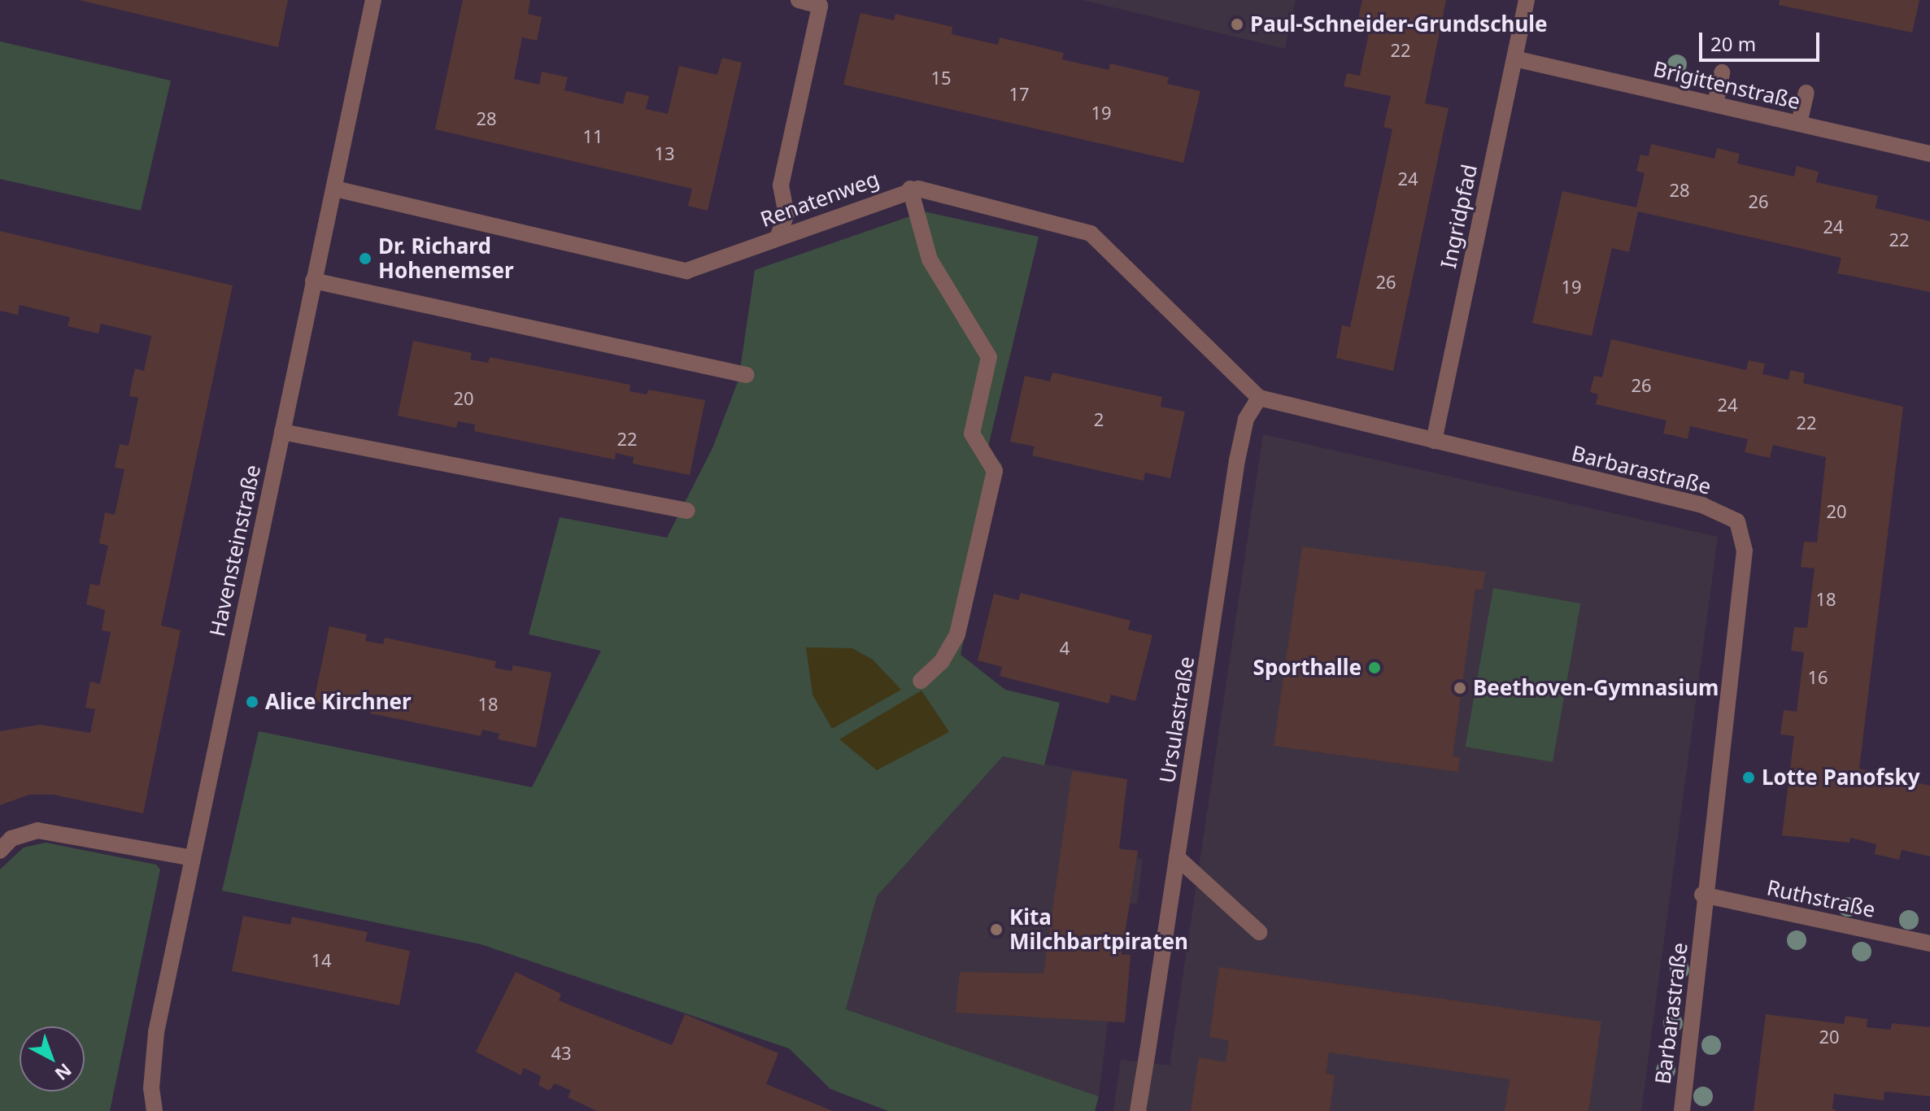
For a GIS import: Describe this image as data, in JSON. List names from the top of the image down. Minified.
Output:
{"streets":{"street":["Brigittenstraße","Renatenweg","Ingridpfad","Barbarastraße","Havensteinstraße","Ursulastraße","Ruthstraße"]},"crossings":[["Brigittenstraße","Ingridpfad"],["Renatenweg","Barbarastraße"],["Renatenweg","Havensteinstraße"],["Renatenweg","Ursulastraße"],["Ingridpfad","Barbarastraße"],["Barbarastraße","Ursulastraße"],["Barbarastraße","Ruthstraße"]],"places":["Paul-Schneider-Grundschule","Dr. Richard Hohenemser","Sporthalle","Beethoven-Gymnasium","Alice Kirchner","Lotte Panofsky","Kita Milchbartpiraten"],"house_numbers":["22","15","17","19","28","11","13","24","28","26","24","22","26","19","26","20","24","2","22","22","20","18","4","16","18","14","20","43"],"scale_bar":"20 m","north":"bottom right"}
